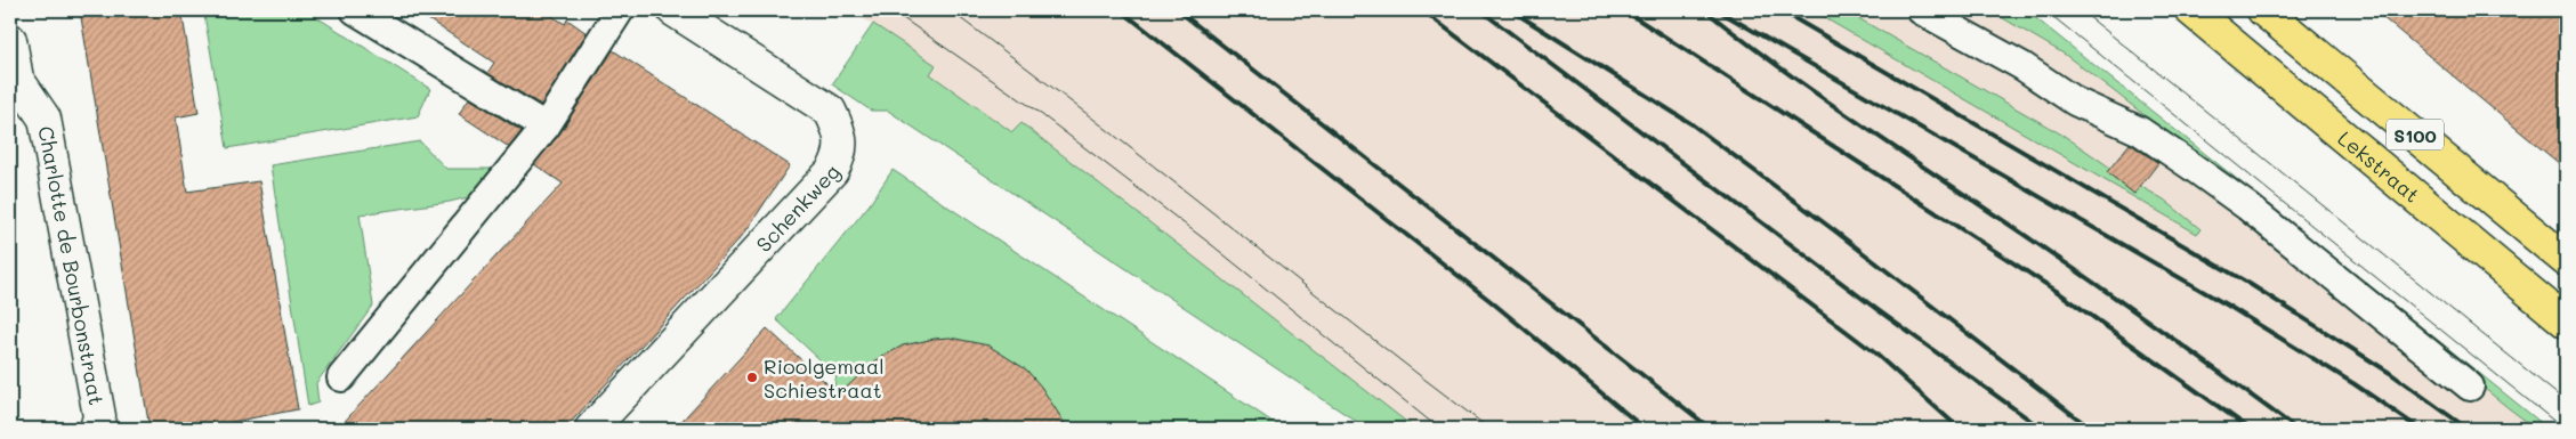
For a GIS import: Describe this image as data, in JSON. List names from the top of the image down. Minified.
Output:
{"streets":{"main road":["S100","Lekstraat"],"street":["Schenkweg","Charlotte de Bourbonstraat"]},"places":["Rioolgemaal Schiestraat"]}
